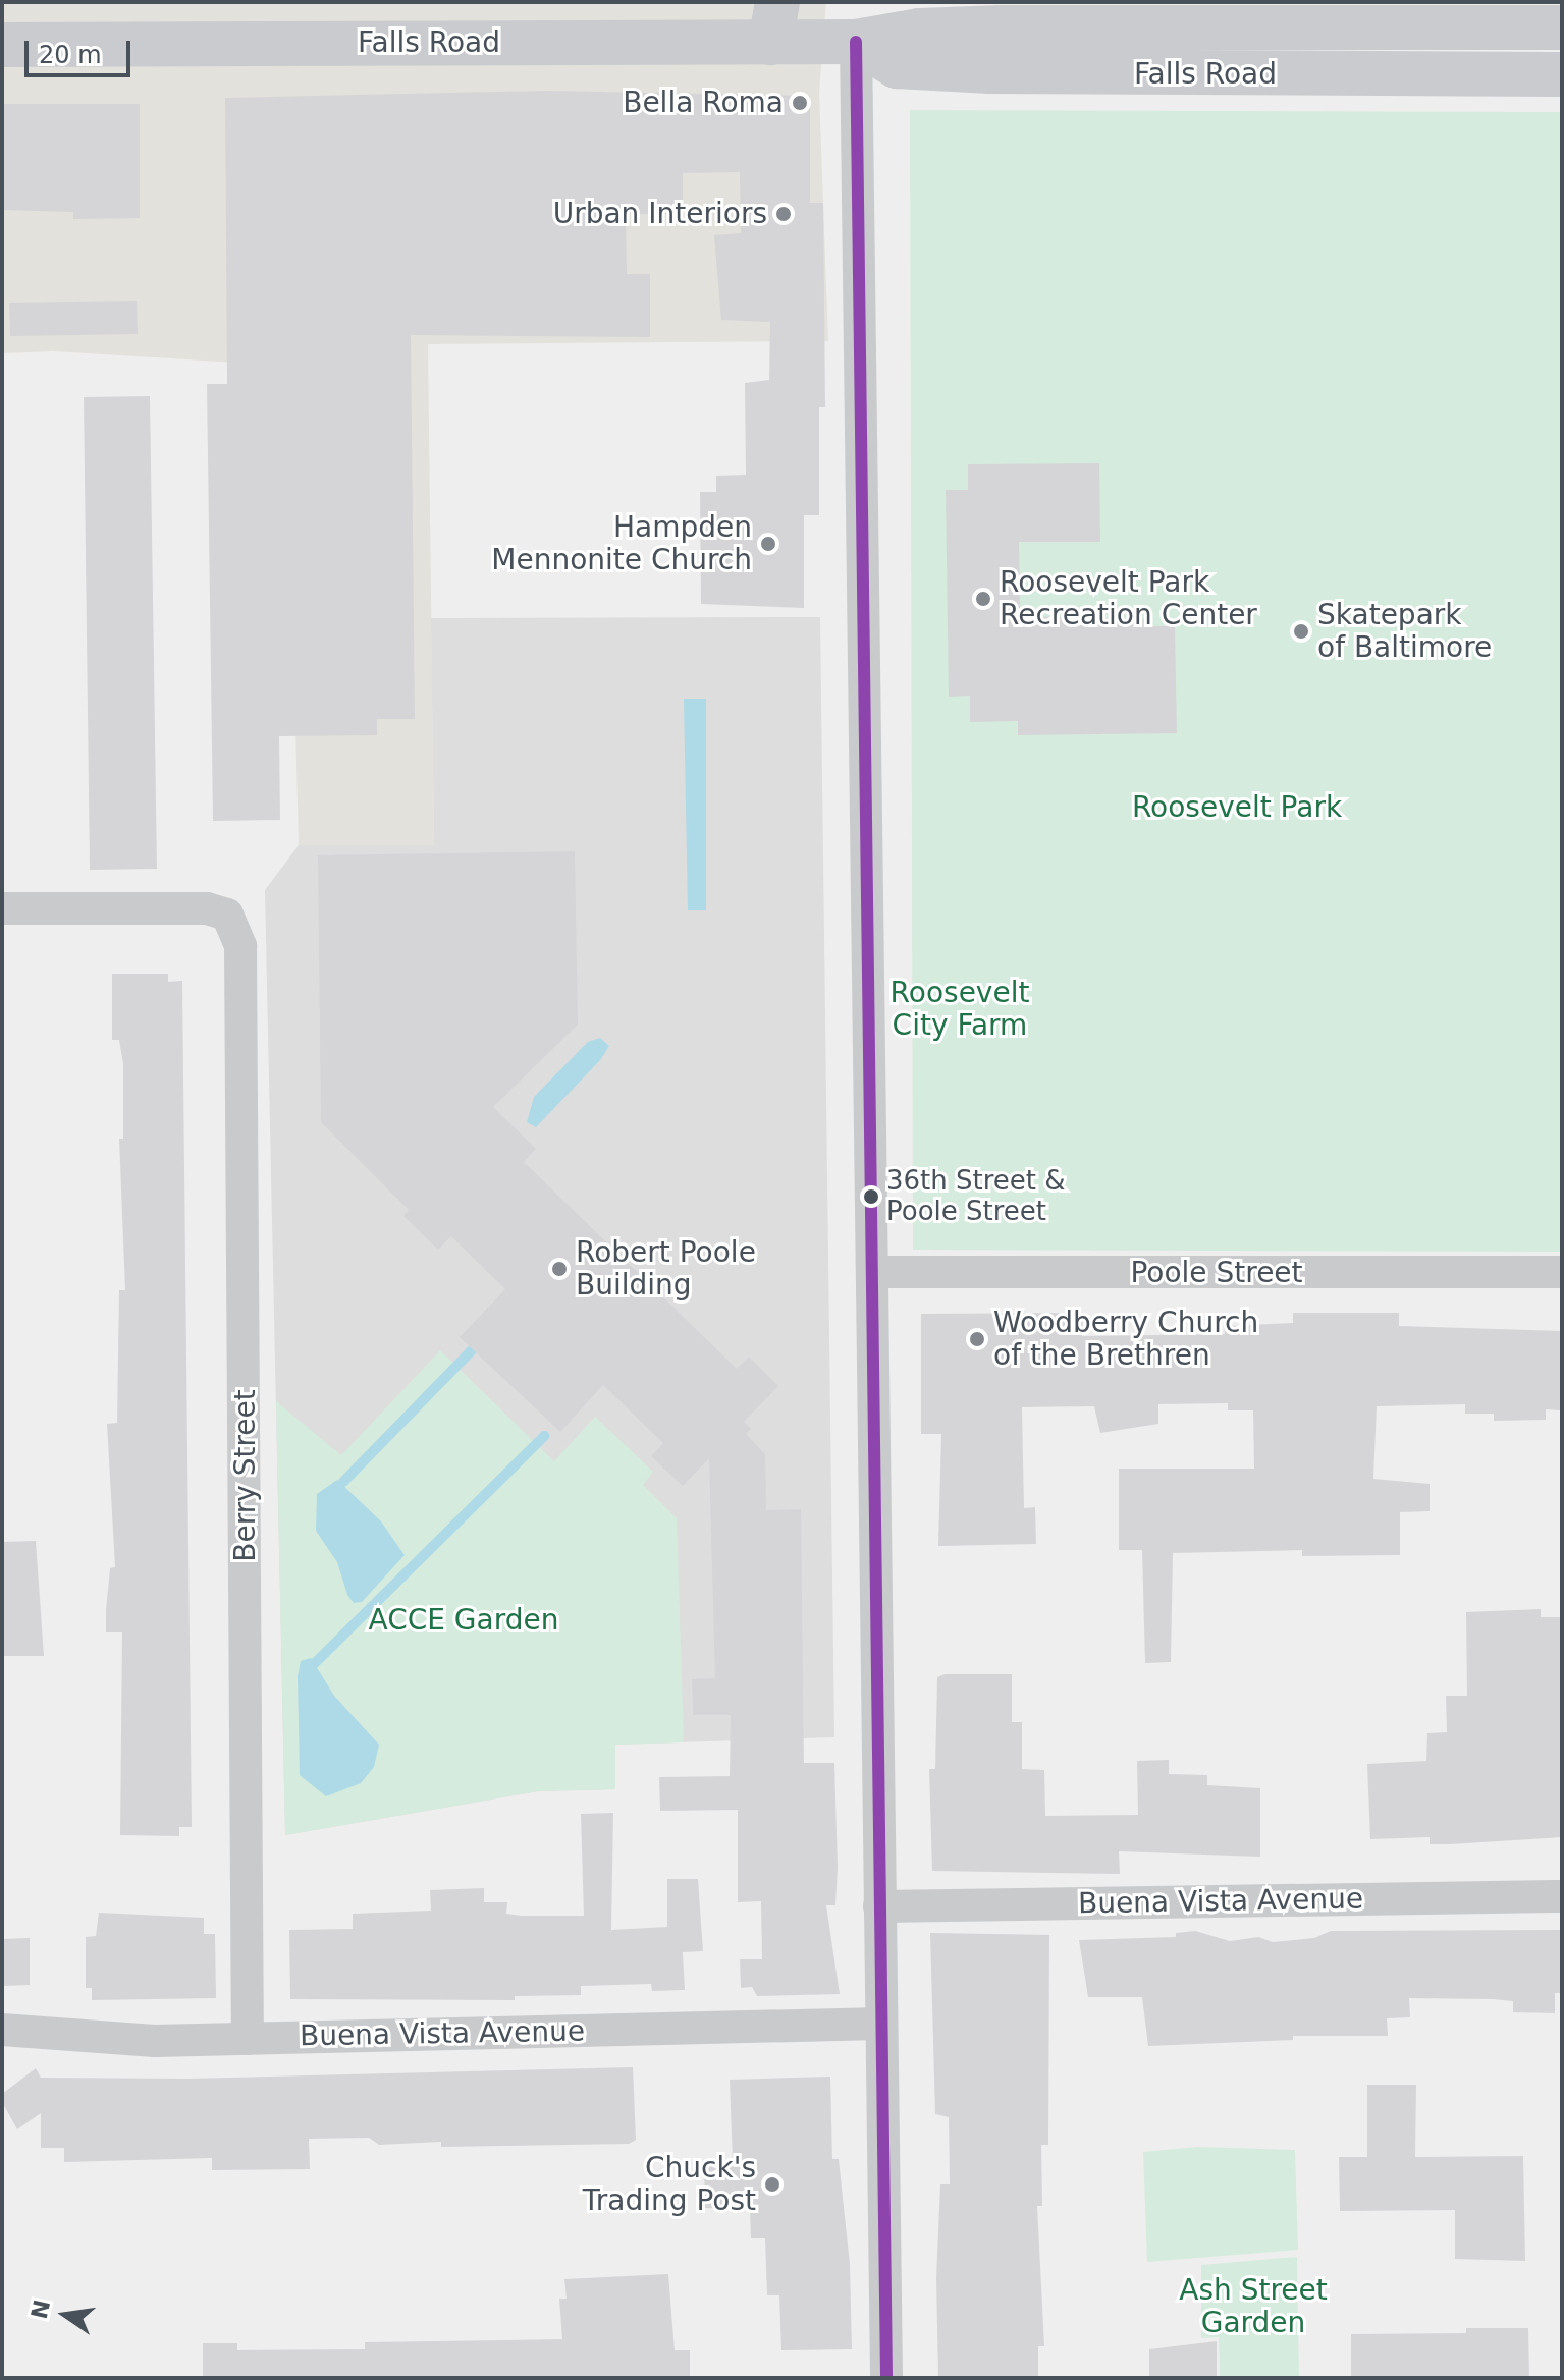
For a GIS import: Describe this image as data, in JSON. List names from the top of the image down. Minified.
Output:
{"streets":{"main road":["Falls Road"],"street":["Poole Street","Berry Street","Buena Vista Avenue"]},"crossings":[["Berry Street","Buena Vista Avenue"]],"parks":["Roosevelt Park","Roosevelt City Farm","ACCE Garden","Ash Street Garden"],"places":["Bella Roma","Urban Interiors","Hampden Mennonite Church","Roosevelt Park Recreation Center","Skatepark of Baltimore","36th Street & Poole Street","Robert Poole Building","Woodberry Church of the Brethren","Chuck's Trading Post"],"scale_bar":"20 m","north":"left"}
